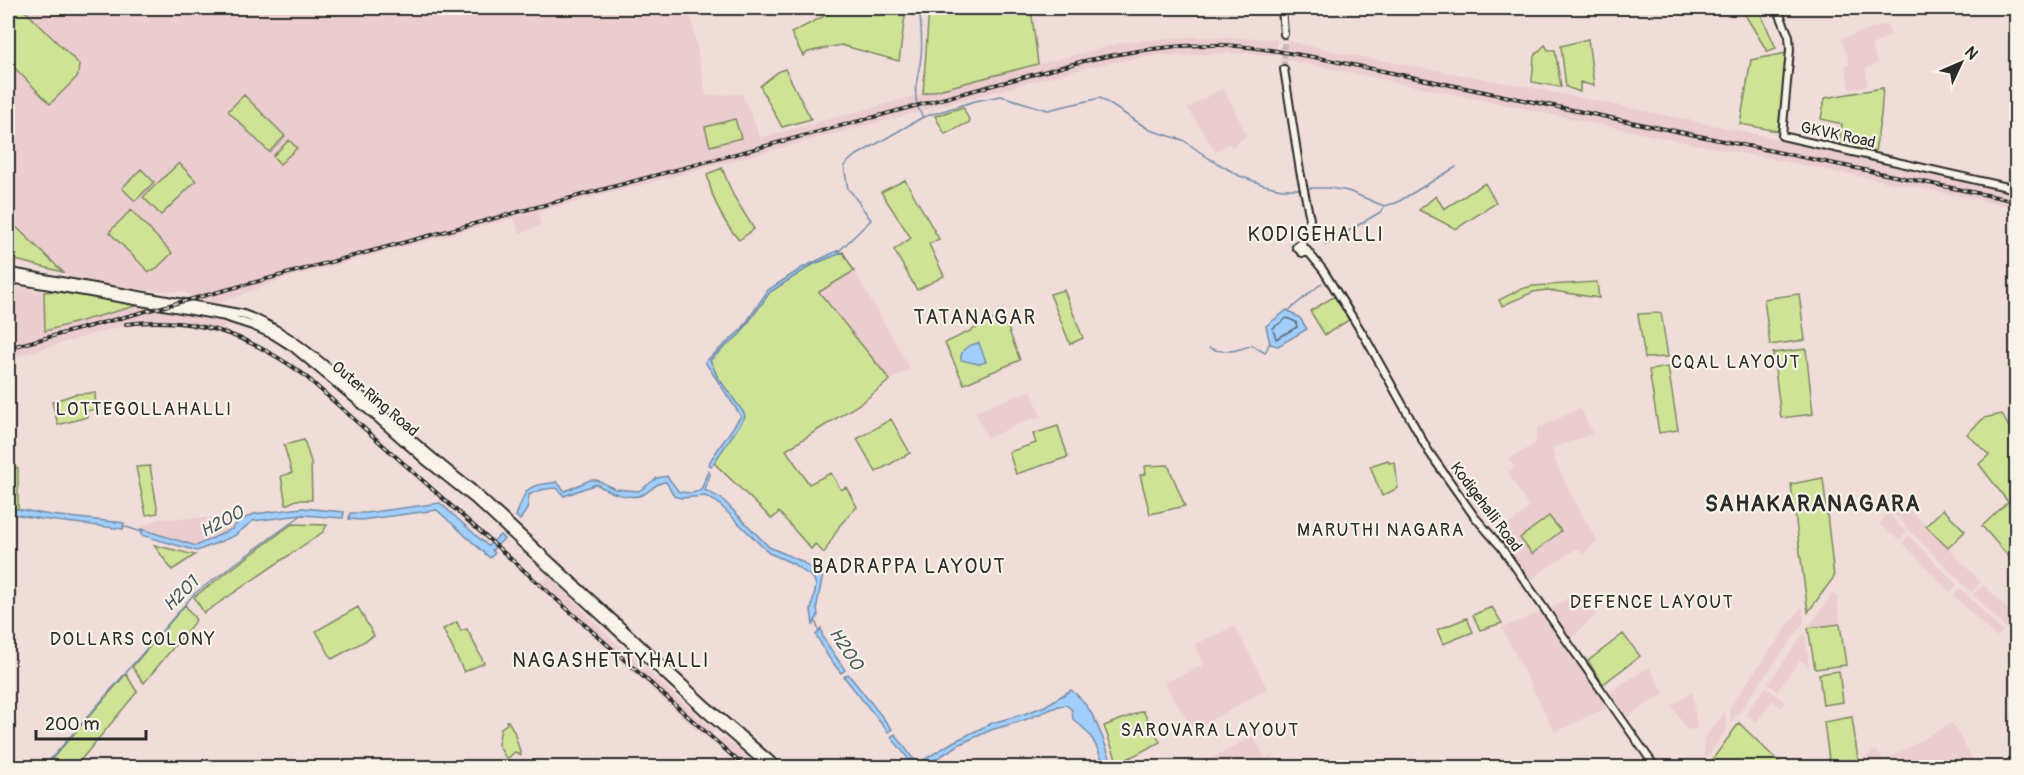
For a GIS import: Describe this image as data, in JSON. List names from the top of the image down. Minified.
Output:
{"streets":{"highway":["Outer Ring Road"],"main road":["GKVK Road","Kodigehalli Road"]},"districts":["KODIGEHALLI","TATANAGAR","CQAL LAYOUT","LOTTEGOLLAHALLI","SAHAKARANAGARA","MARUTHI NAGARA","BADRAPPA LAYOUT","DEFENCE LAYOUT","DOLLARS COLONY","NAGASHETTYHALLI","SAROVARA LAYOUT"],"water":["H200","H201"],"scale_bar":"200 m","north":"top right"}
